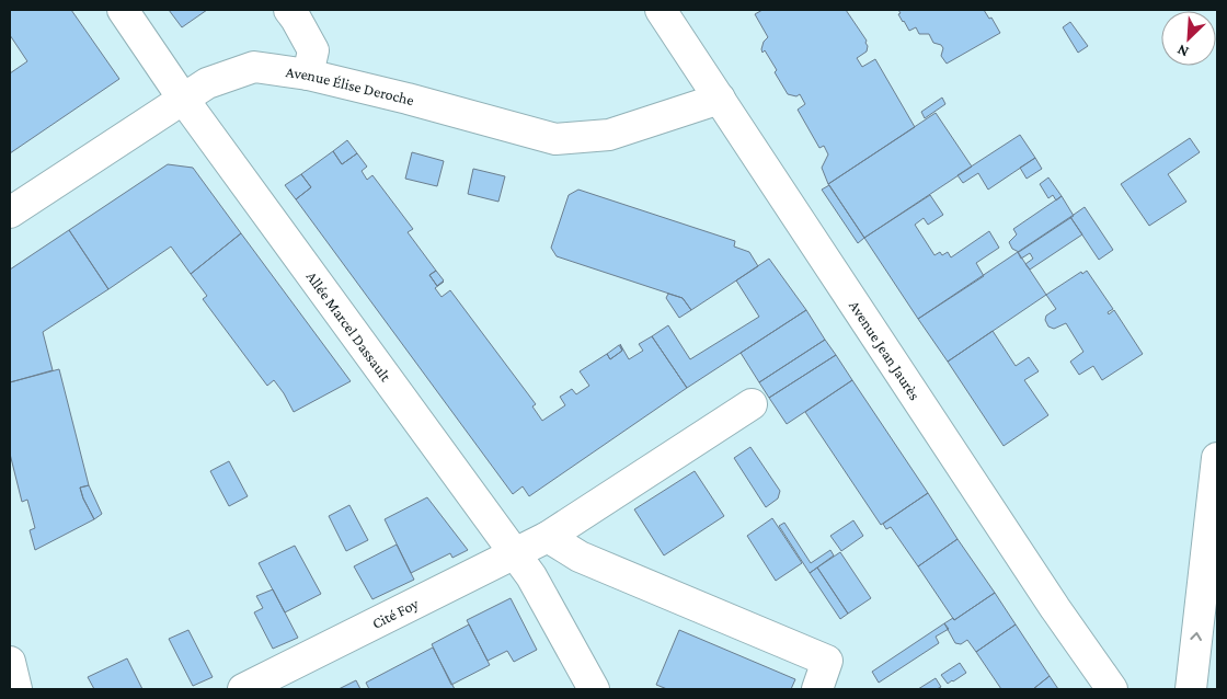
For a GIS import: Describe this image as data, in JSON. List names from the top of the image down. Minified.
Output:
{"streets":{"street":["Avenue Élise Deroche","Allée Marcel Dassault","Avenue Jean Jaurès","Cité Foy"]},"crossings":[["Avenue Élise Deroche","Allée Marcel Dassault"],["Avenue Élise Deroche","Avenue Jean Jaurès"],["Allée Marcel Dassault","Cité Foy"]],"north":"bottom left"}
